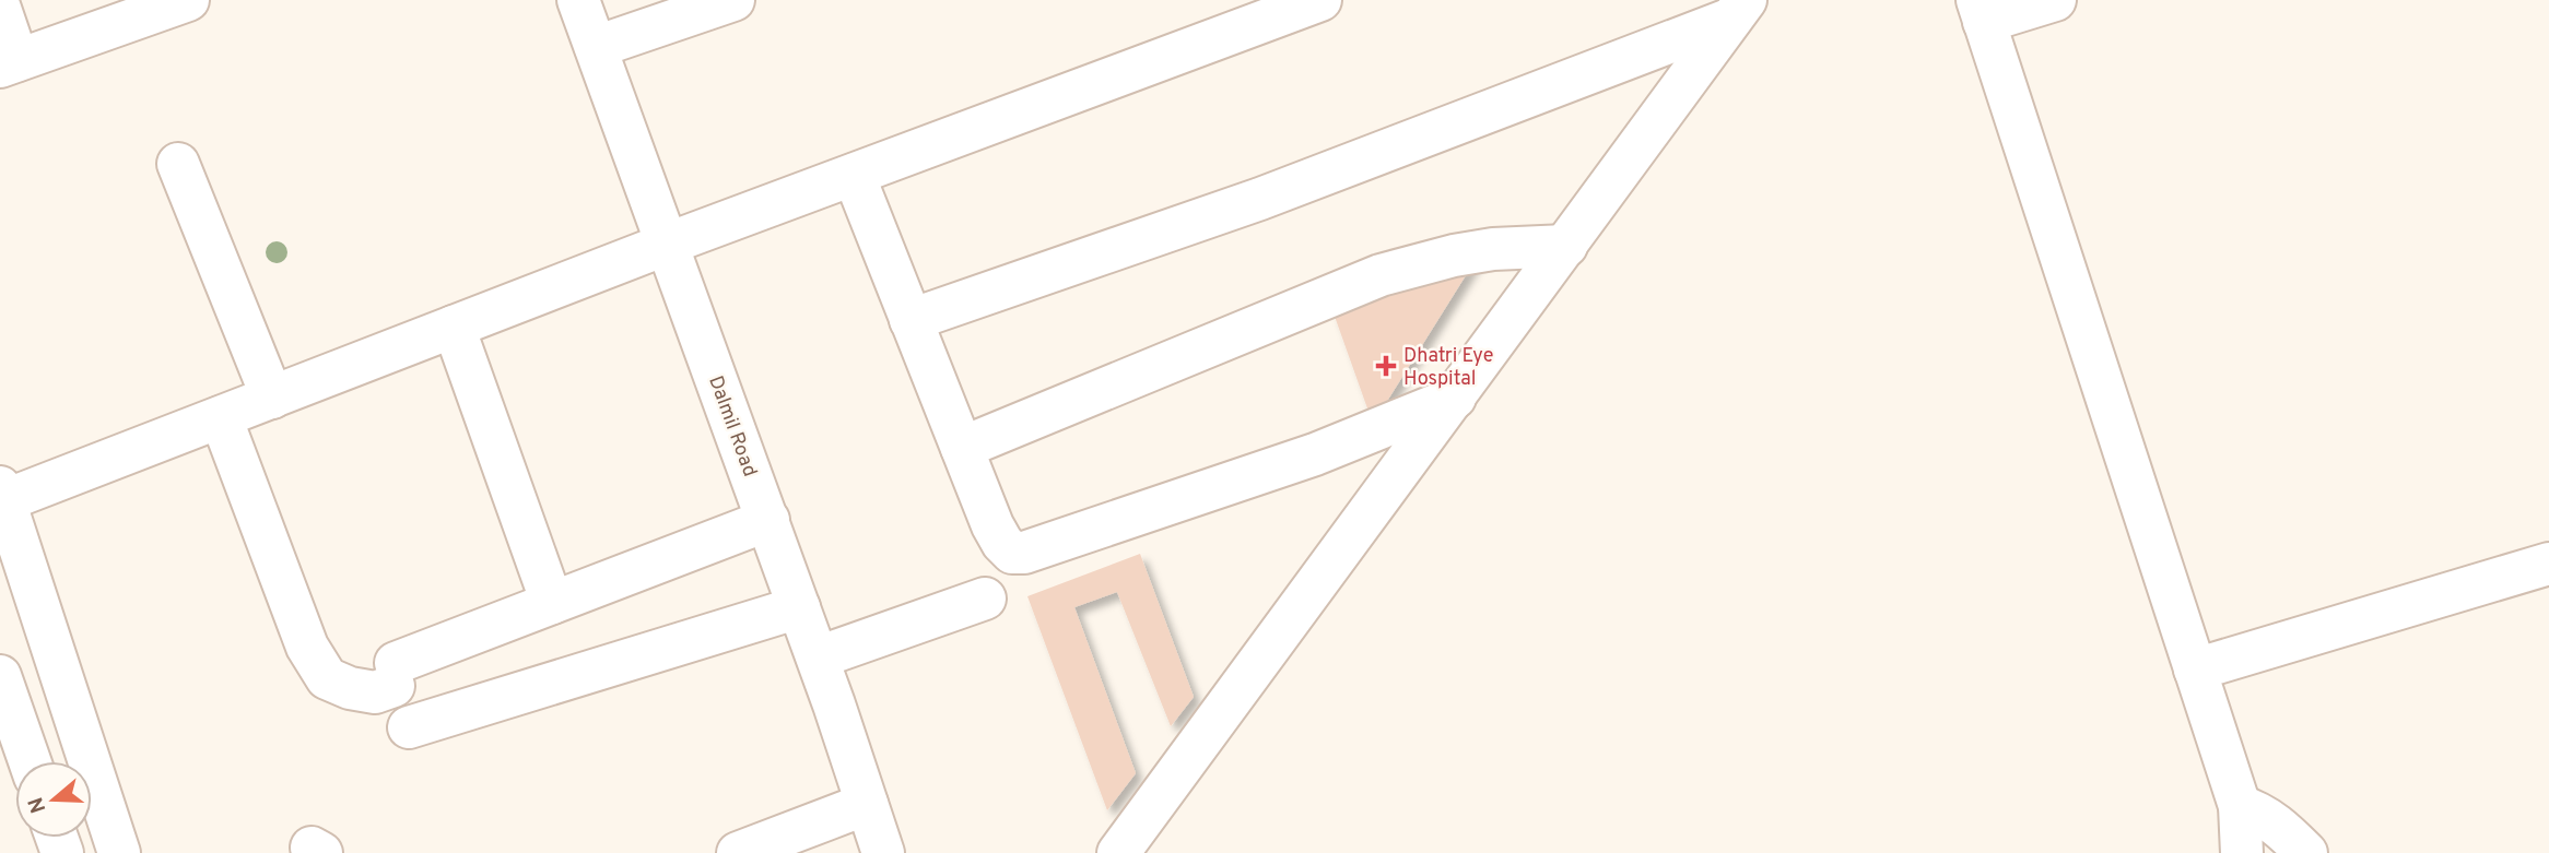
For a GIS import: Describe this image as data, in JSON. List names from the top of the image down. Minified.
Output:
{"streets":{"street":["Dalmil Road"]},"places":{"health":["Dhatri Eye Hospital"]},"north":"left"}
